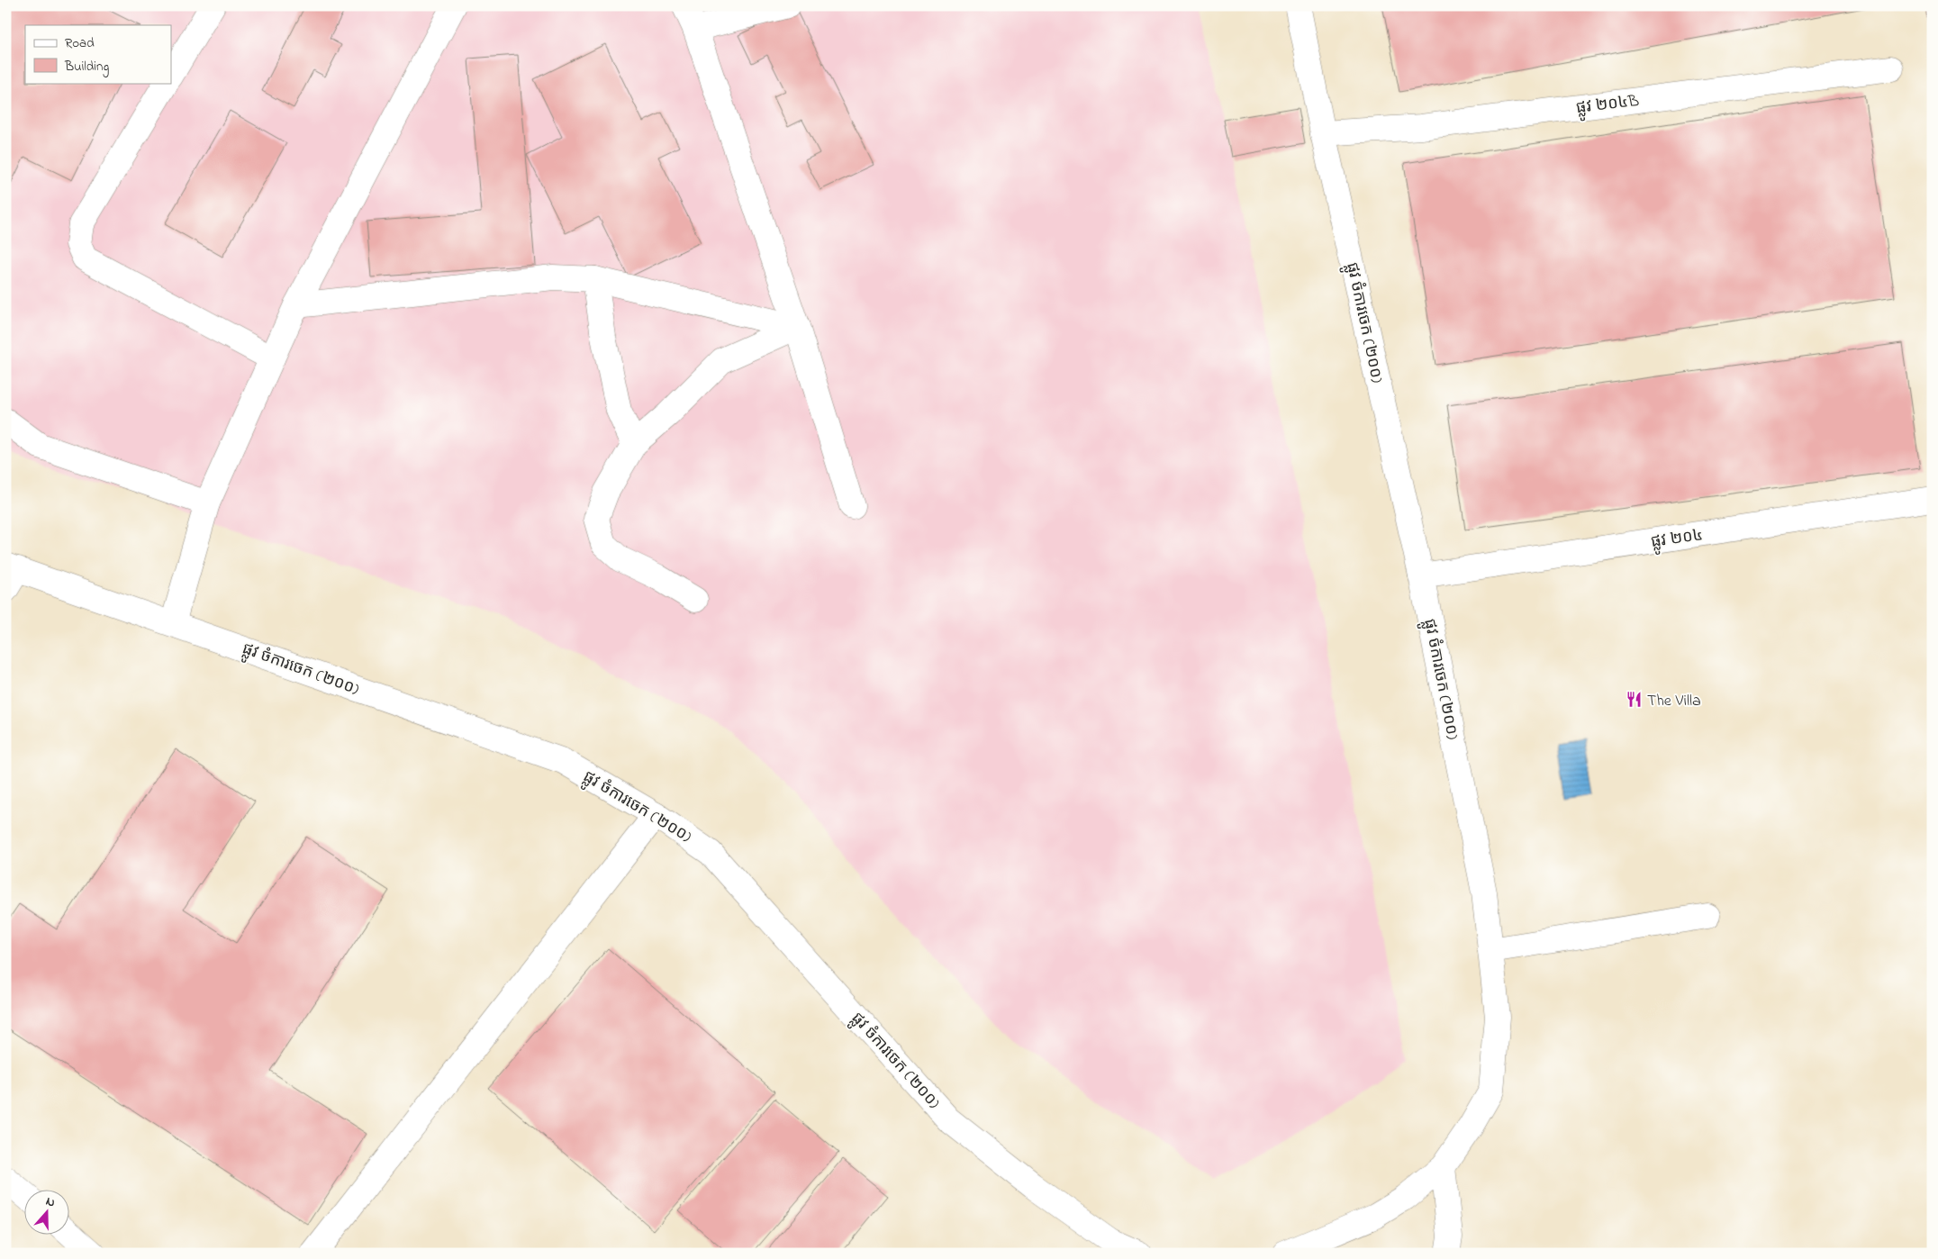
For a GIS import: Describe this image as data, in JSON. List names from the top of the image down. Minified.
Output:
{"streets":{"street":["ផ្លូវ ២០៤B","ផ្លូវ ចំការចេក (២០០)","ផ្លូវ ២០៤"]},"crossings":[["ផ្លូវ ២០៤B","ផ្លូវ ចំការចេក (២០០)"],["ផ្លូវ ចំការចេក (២០០)","ផ្លូវ ២០៤"]],"places":{"restaurant":["The Villa"]},"legend":["Road","Building"],"north":"top"}
